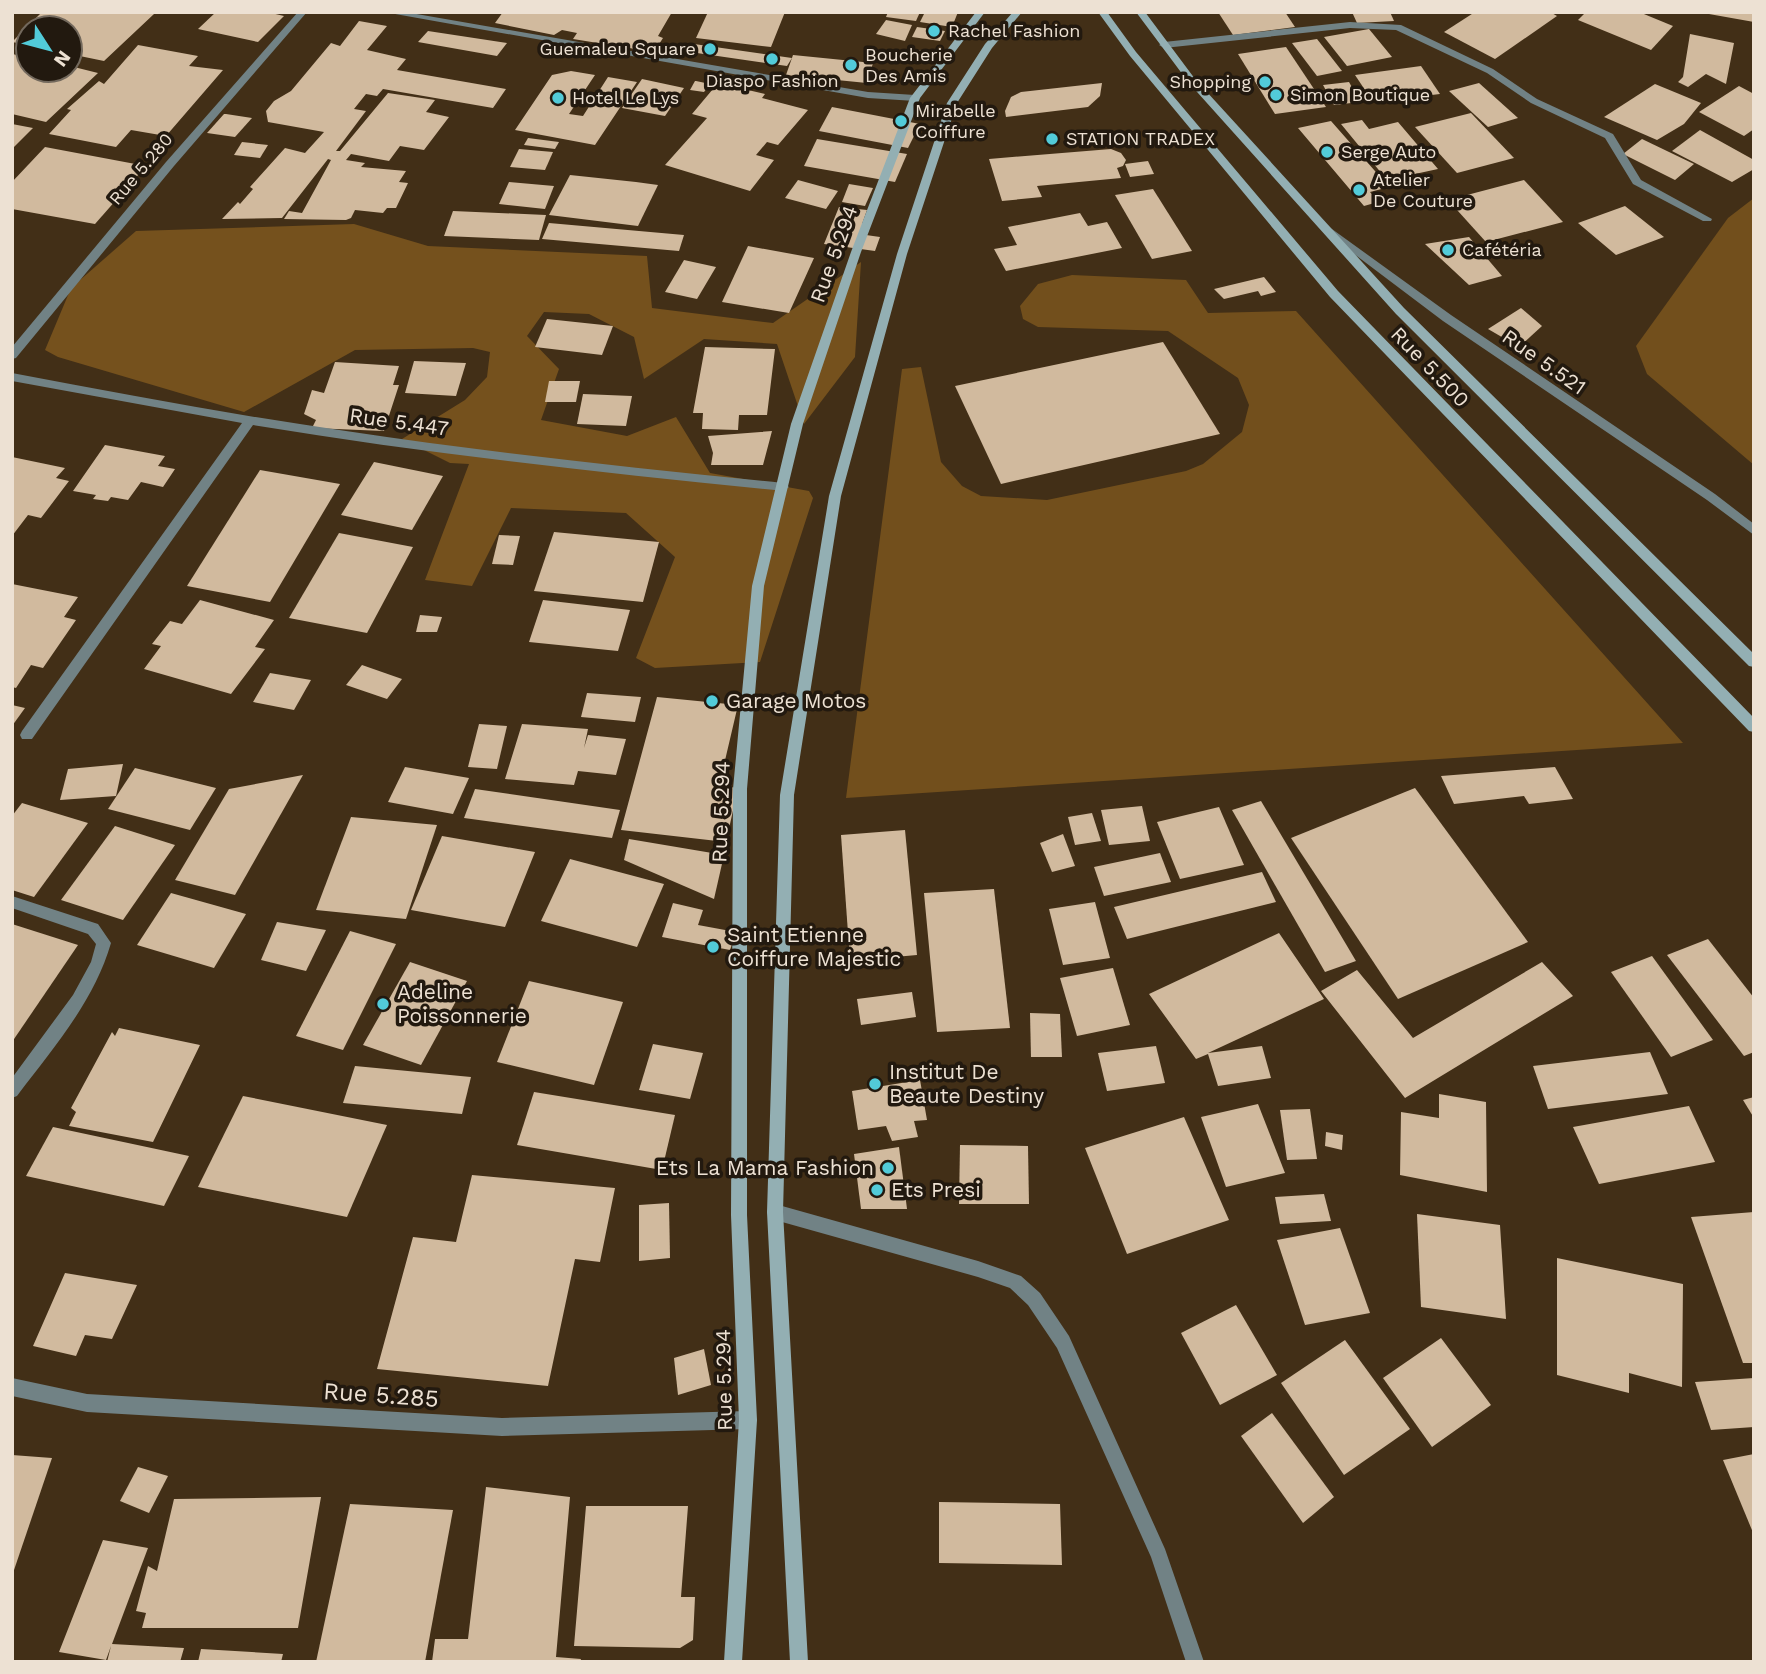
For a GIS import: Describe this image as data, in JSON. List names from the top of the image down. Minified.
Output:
{"streets":{"main road":["Rue 5.294","Rue 5.500"],"street":["Rue 5.280","Rue 5.521","Rue 5.447","Rue 5.285"]},"crossings":[["Rue 5.294","Rue 5.447"],["Rue 5.294","Rue 5.285"],["Rue 5.521","Rue 5.500"]],"places":["Rachel Fashion","Guemaleu Square","Diaspo Fashion","Boucherie Des Amis","Shopping","Simon Boutique","Hotel Le Lys","Mirabelle Coiffure","STATION TRADEX","Serge Auto","Atelier De Couture","Cafétéria","Garage Motos","Saint Etienne Coiffure Majestic","Adeline Poissonnerie","Institut De Beaute Destiny","Ets La Mama Fashion","Ets Presi"],"north":"bottom right"}
